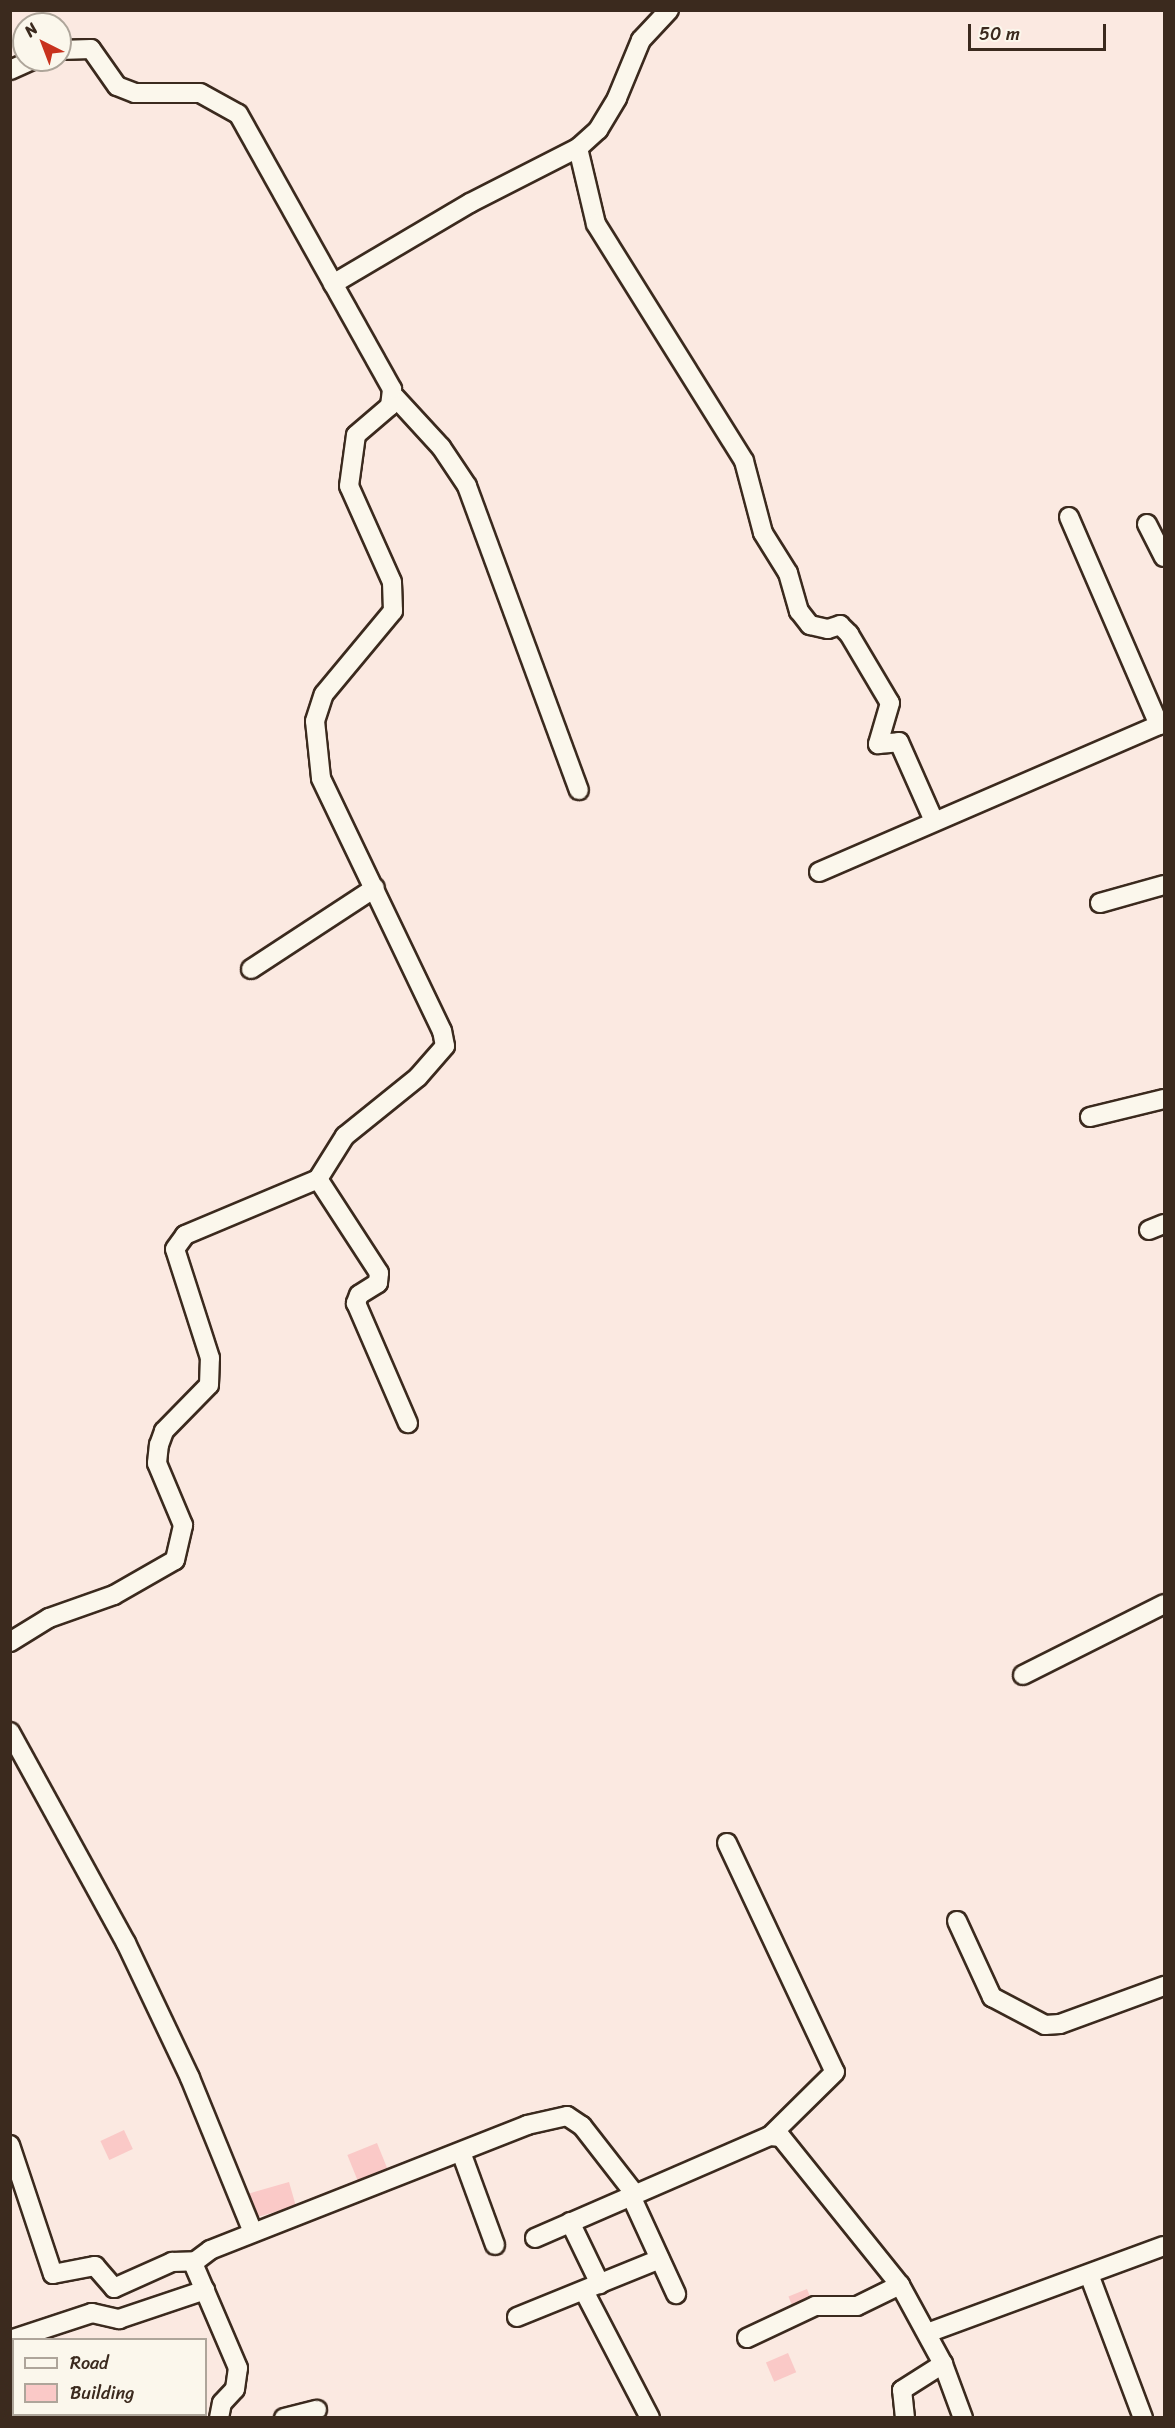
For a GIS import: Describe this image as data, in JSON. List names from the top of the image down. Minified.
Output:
{"legend":["Road","Building"],"scale_bar":"50 m","north":"top left"}
